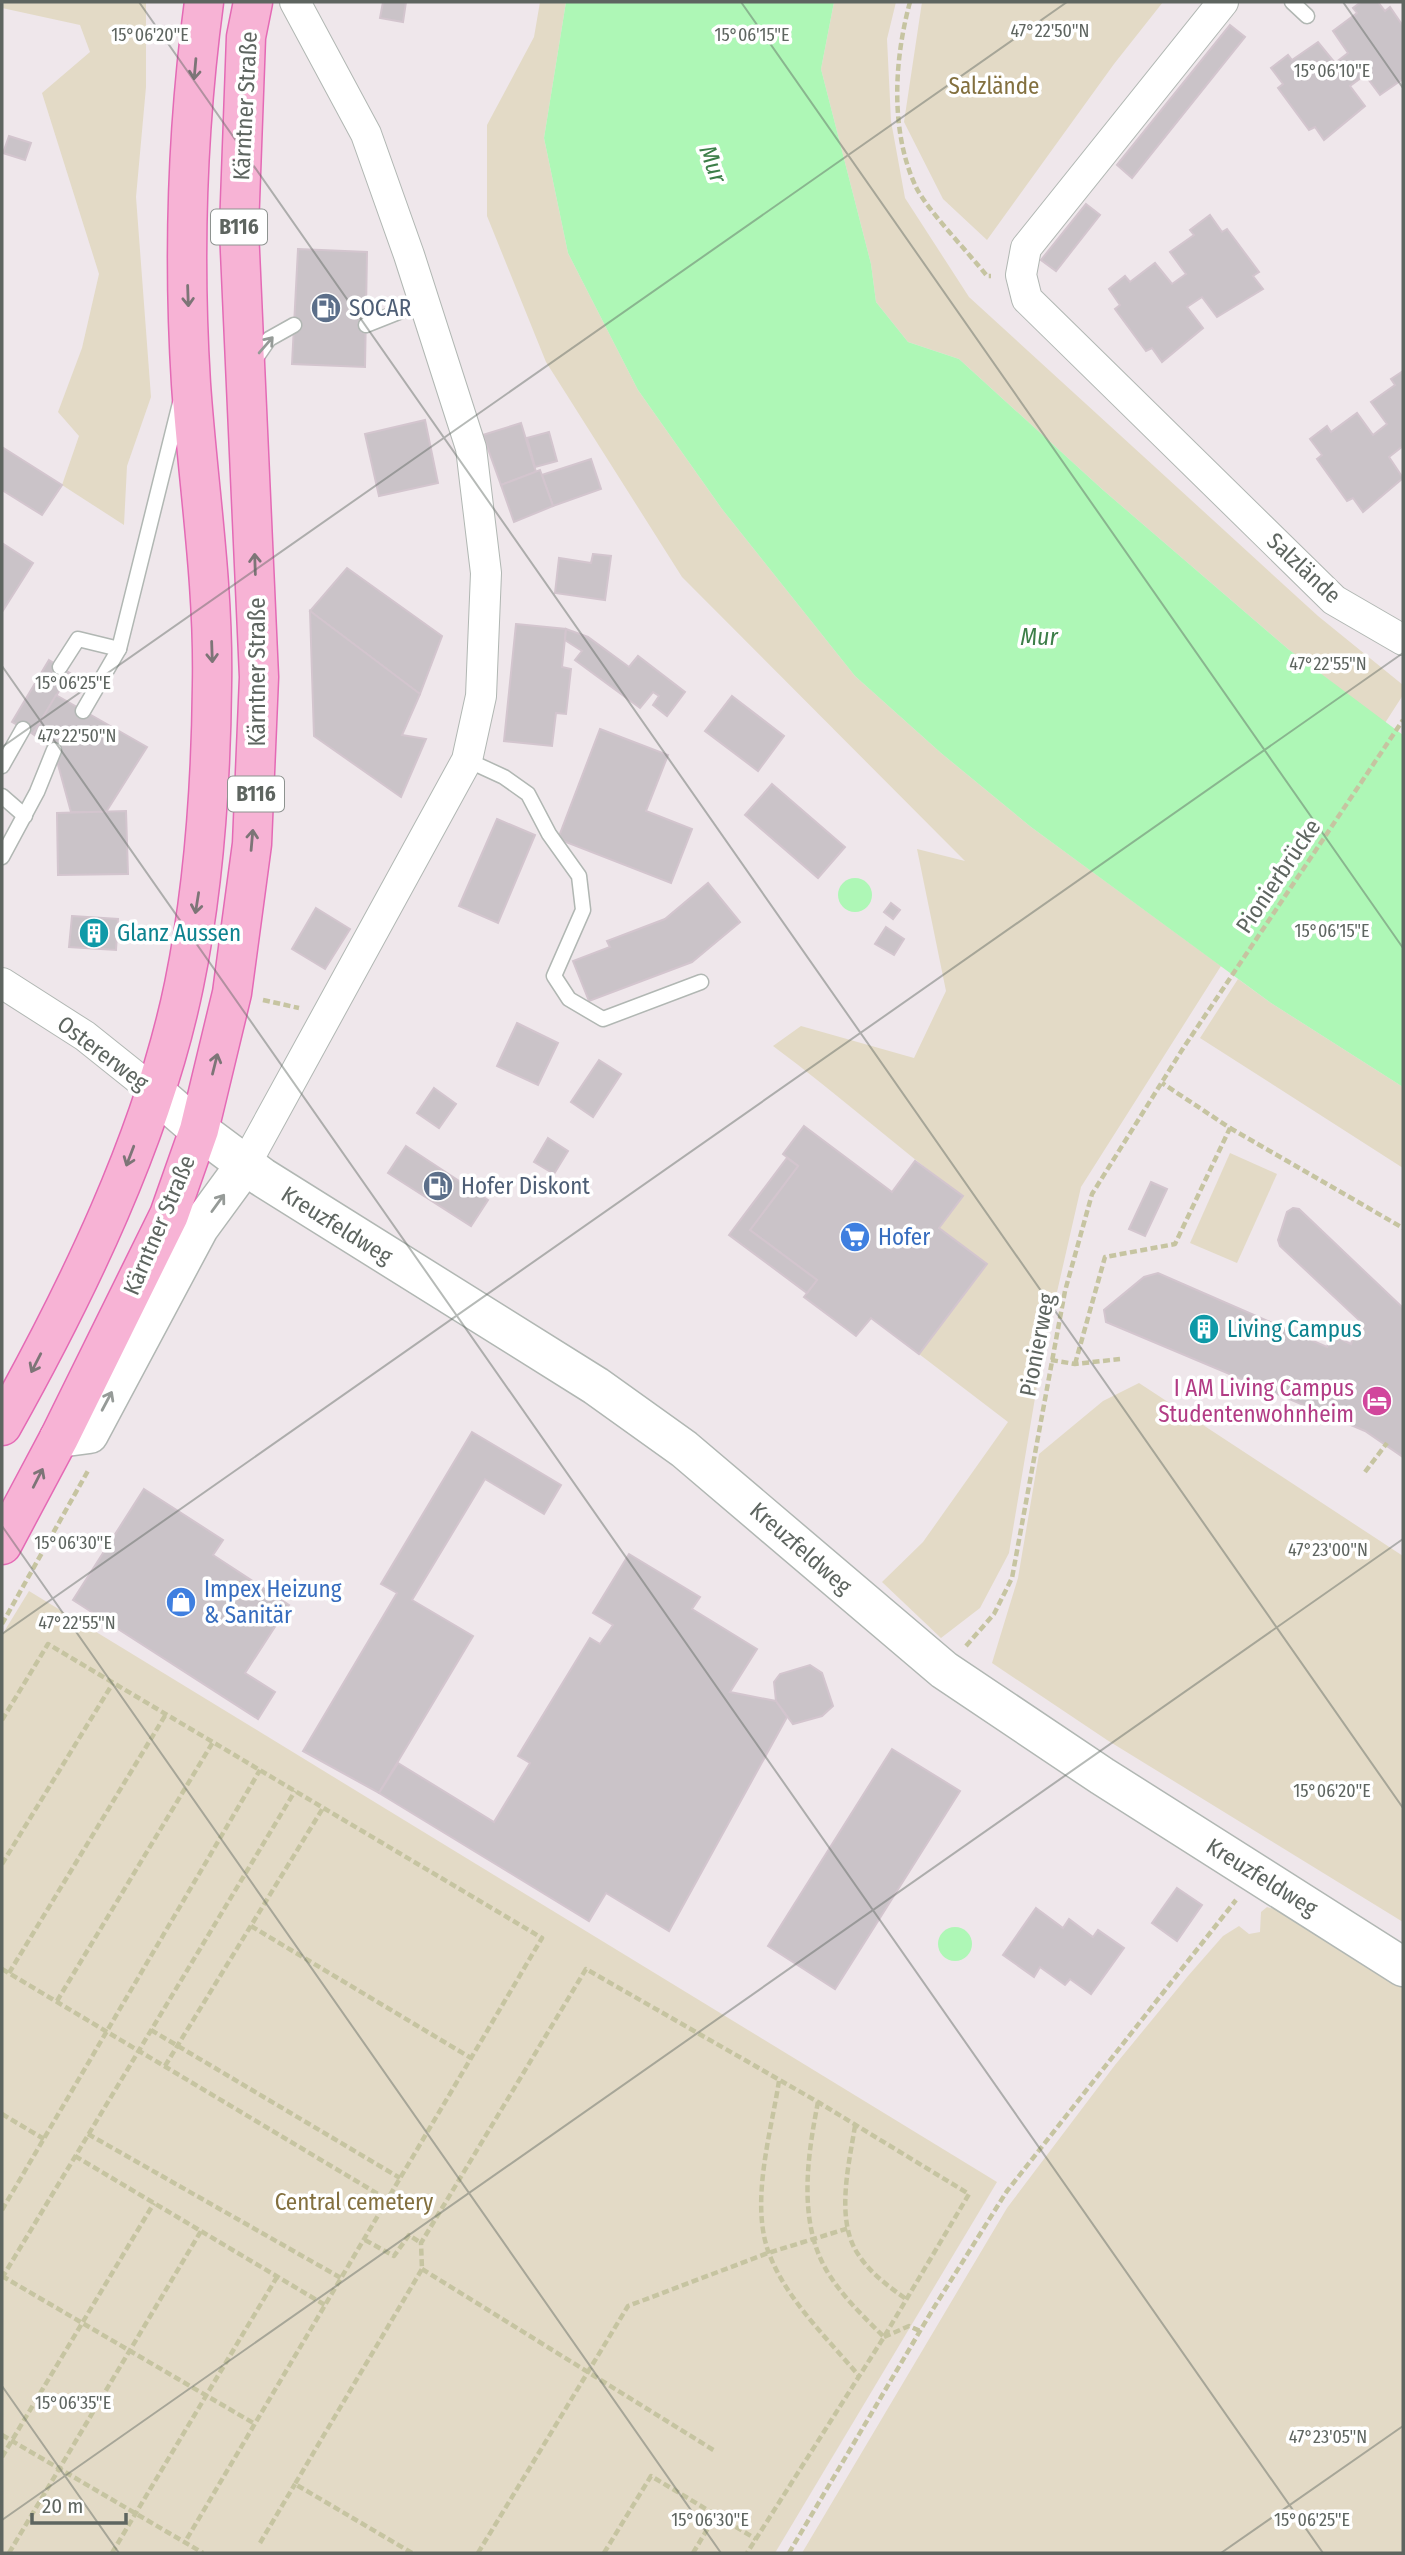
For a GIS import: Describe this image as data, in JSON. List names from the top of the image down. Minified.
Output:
{"streets":{"main road":["Kärntner Straße","B116","Ostererweg","Kreuzfeldweg"],"street":["Salzlände"],"path":["Pionierbrücke","Pionierweg"]},"crossings":[["Kärntner Straße","Ostererweg"],["Kärntner Straße","Kreuzfeldweg"],["Pionierbrücke","Pionierweg"],["Ostererweg","Kreuzfeldweg"]],"water":["Mur"],"parks":["Salzlände","Central cemetery"],"places":{"fuel station":["SOCAR","Hofer Diskont"],"building":["Glanz Aussen","Living Campus"],"supermarket":["Hofer"],"hotel":["I AM Living Campus Studentenwohnheim"],"shop":["Impex Heizung & Sanitär"]},"scale_bar":"20 m","coordinates":["47°22'50\"N","15°06'20\"E","15°06'15\"E","15°06'10\"E","47°22'55\"N","15°06'25\"E","15°06'30\"E","47°23'00\"N","15°06'35\"E","47°23'05\"N"]}
